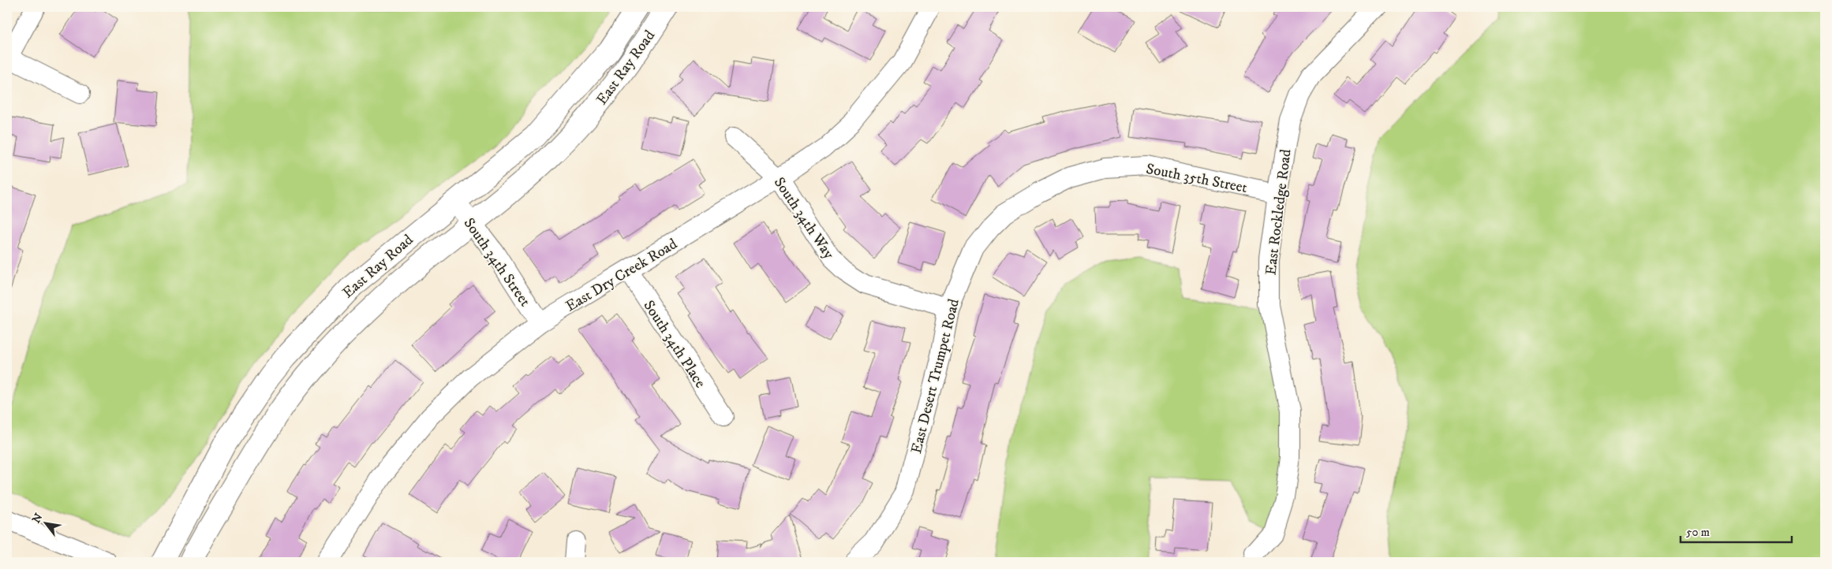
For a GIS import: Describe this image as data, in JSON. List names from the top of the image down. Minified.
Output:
{"streets":{"main road":["East Ray Road"],"street":["South 35th Street","East Rockledge Road","South 34th Way","South 34th Street","East Dry Creek Road","South 34th Place","East Desert Trumpet Road"]},"crossings":[["East Ray Road","South 34th Street"],["South 35th Street","East Rockledge Road"],["South 35th Street","East Desert Trumpet Road"],["South 34th Way","East Dry Creek Road"],["South 34th Way","East Desert Trumpet Road"],["South 34th Street","East Dry Creek Road"],["East Dry Creek Road","South 34th Place"]],"scale_bar":"50 m","north":"top left"}
